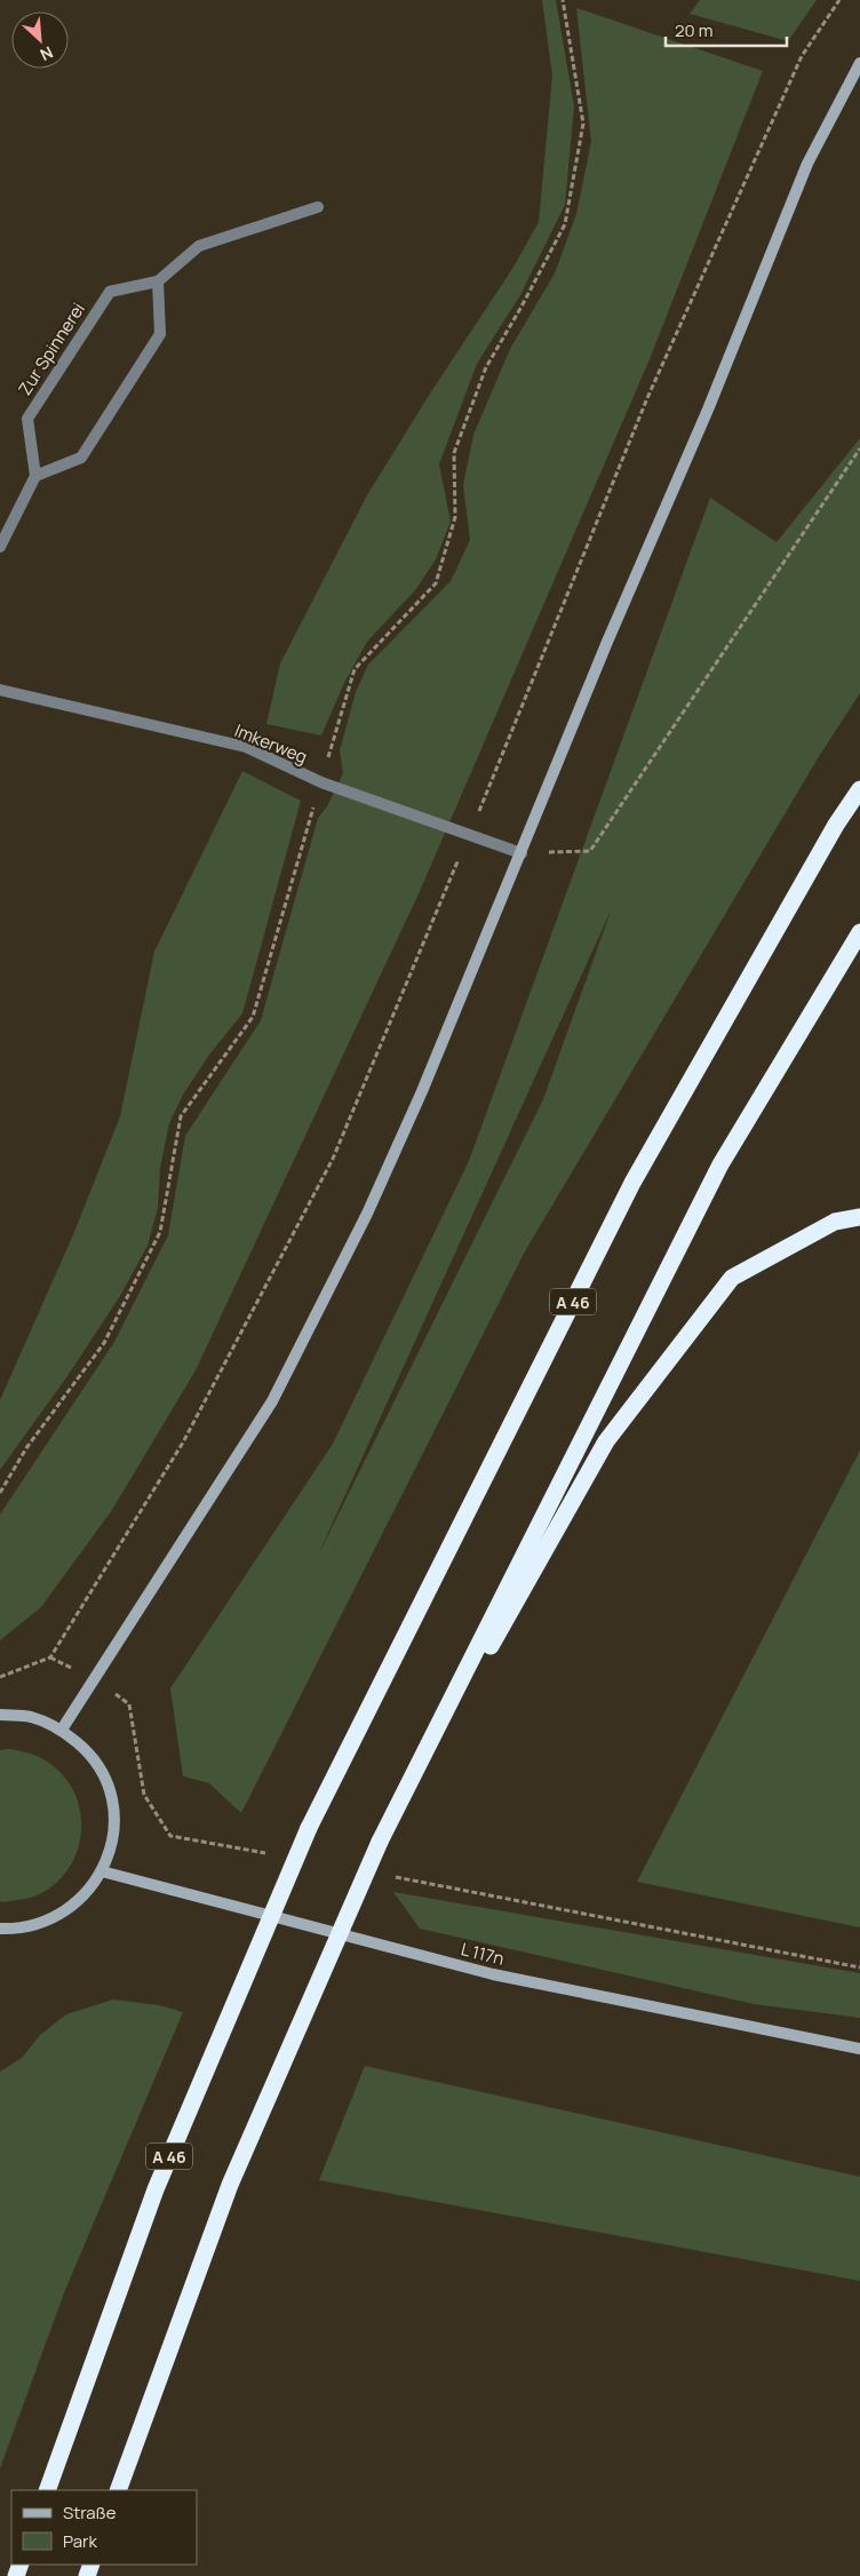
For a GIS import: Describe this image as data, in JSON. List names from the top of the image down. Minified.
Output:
{"streets":{"highway":["A 46"],"main road":["L 117n"],"street":["Zur Spinnerei","Imkerweg"]},"legend":["Straße","Park"],"scale_bar":"20 m","north":"bottom right"}
